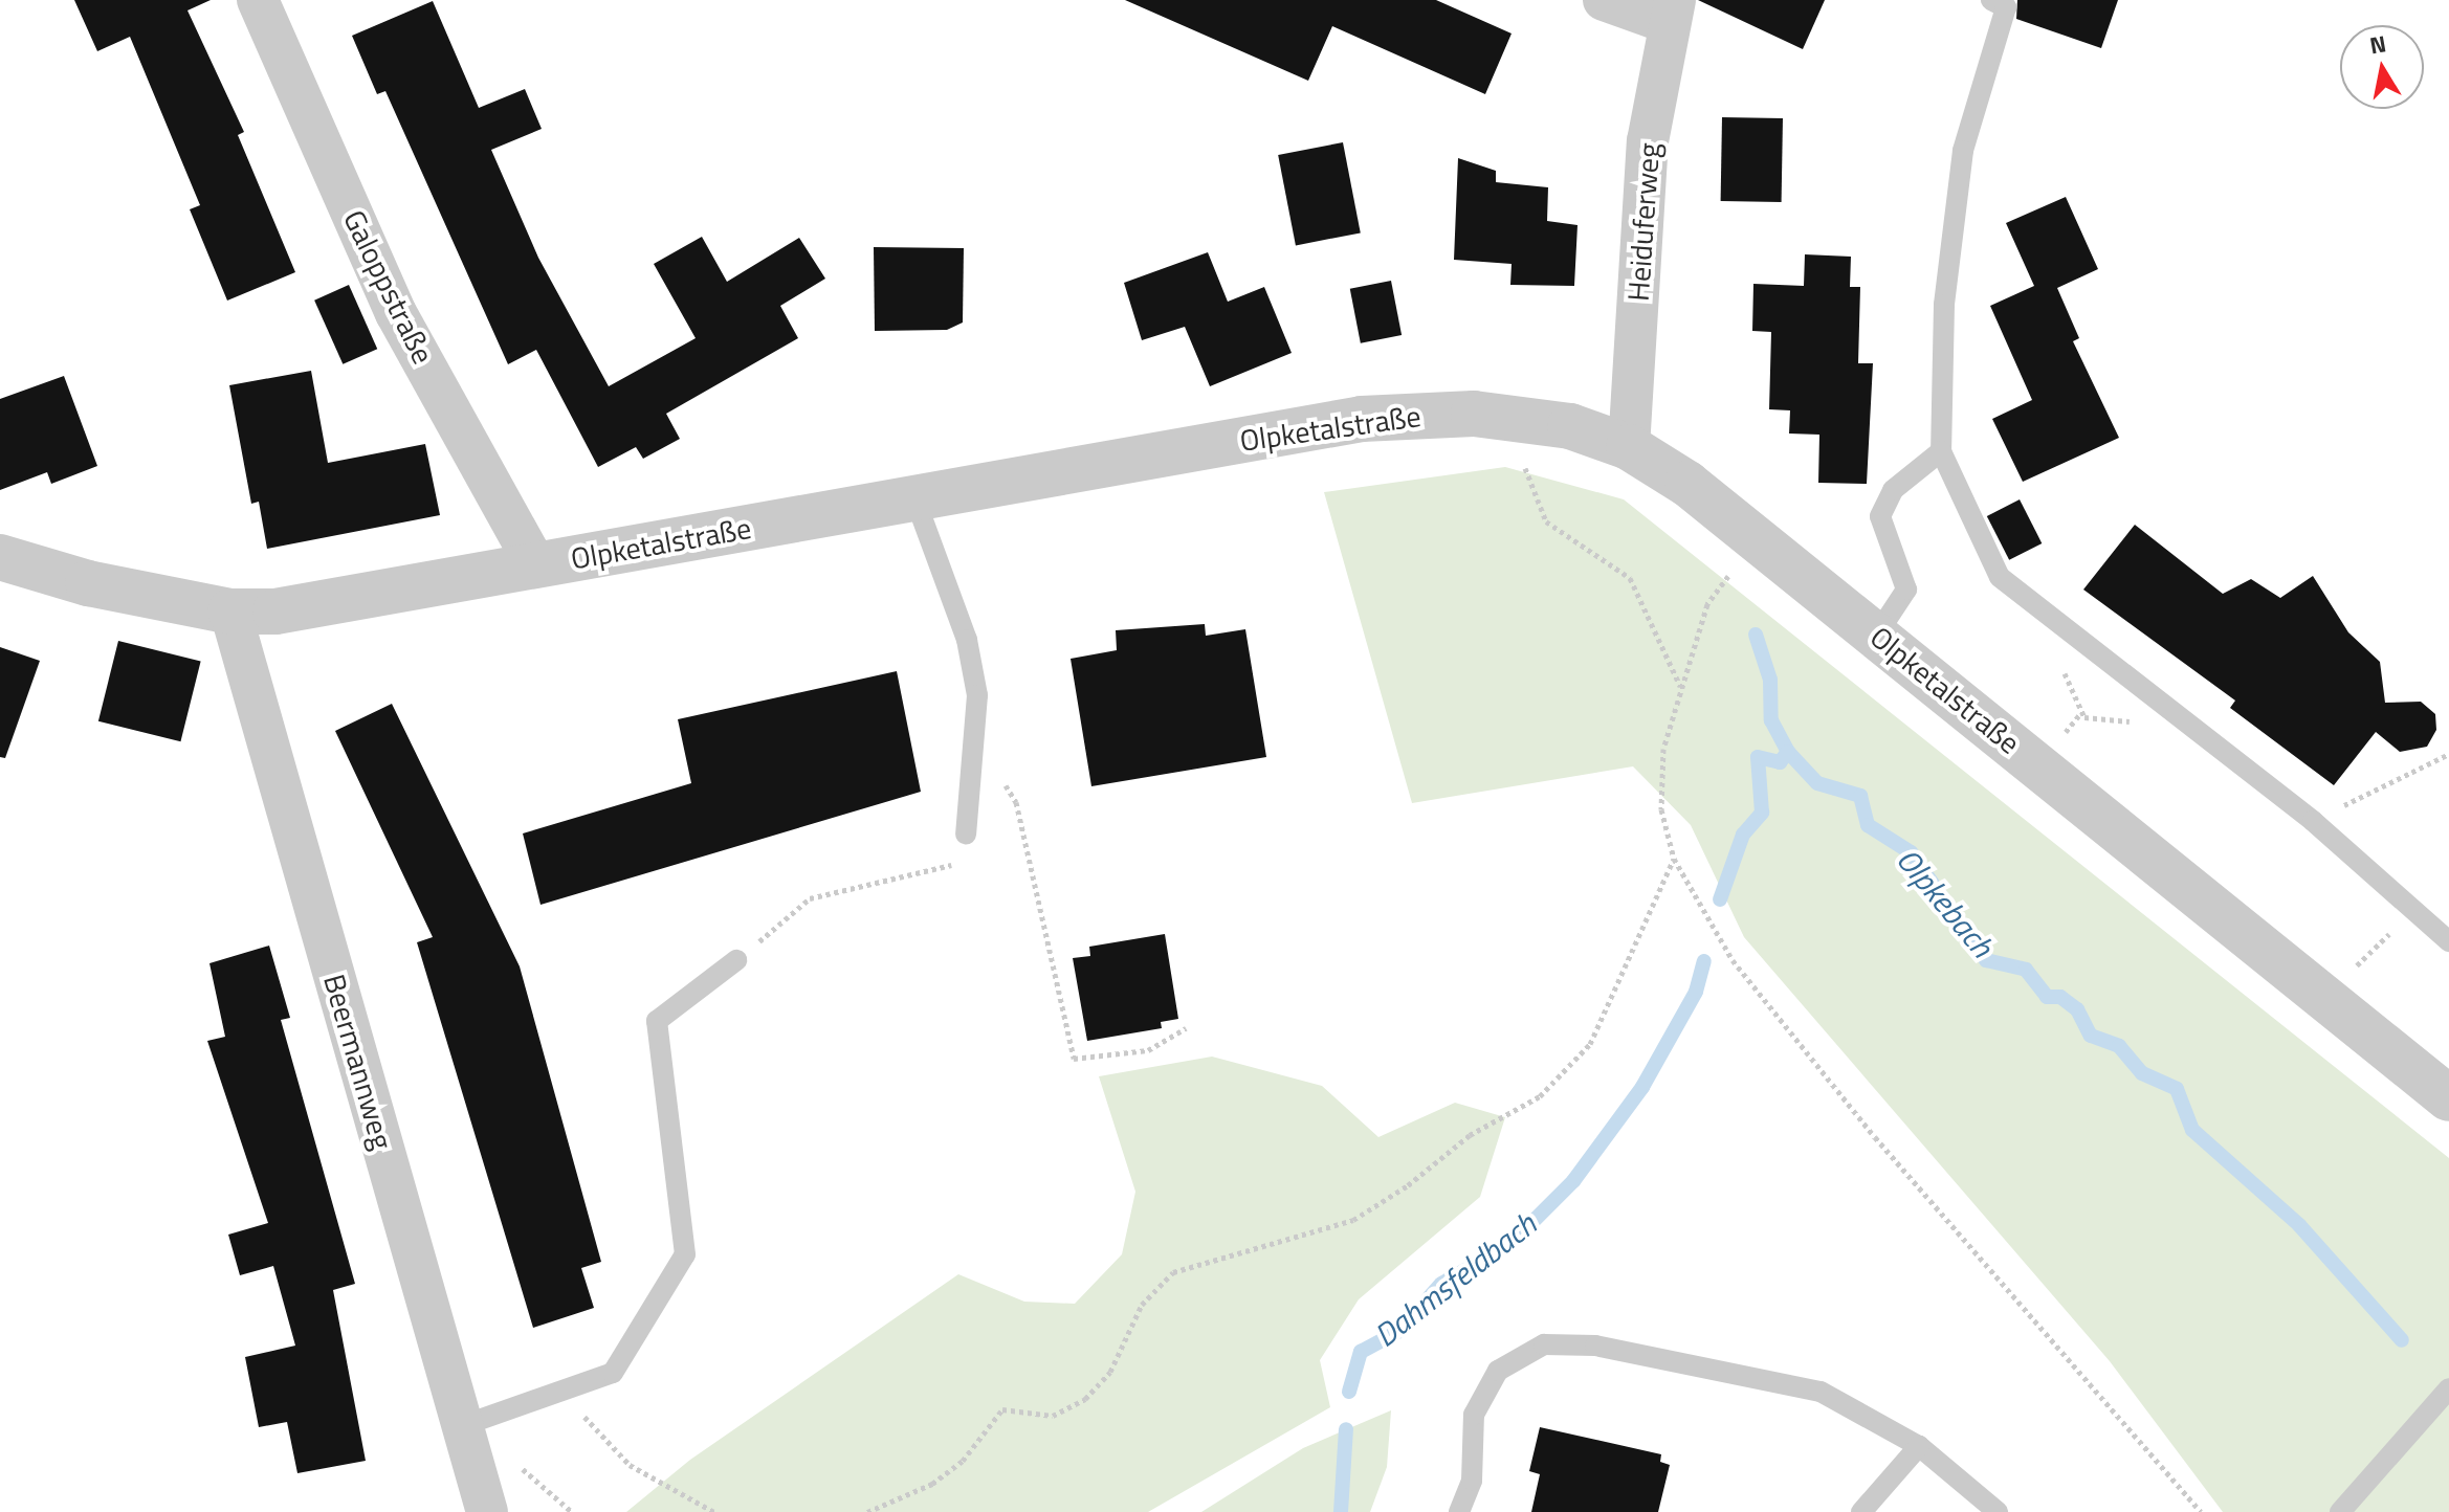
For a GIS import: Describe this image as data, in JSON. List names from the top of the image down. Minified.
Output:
{"streets":{"street":["Heiduferweg","Galoppstraße","Olpketalstraße","Beermannweg"]},"crossings":[["Heiduferweg","Olpketalstraße"],["Galoppstraße","Olpketalstraße"],["Olpketalstraße","Beermannweg"]],"water":["Olpkebach","Dahmsfeldbach"],"north":"top"}
